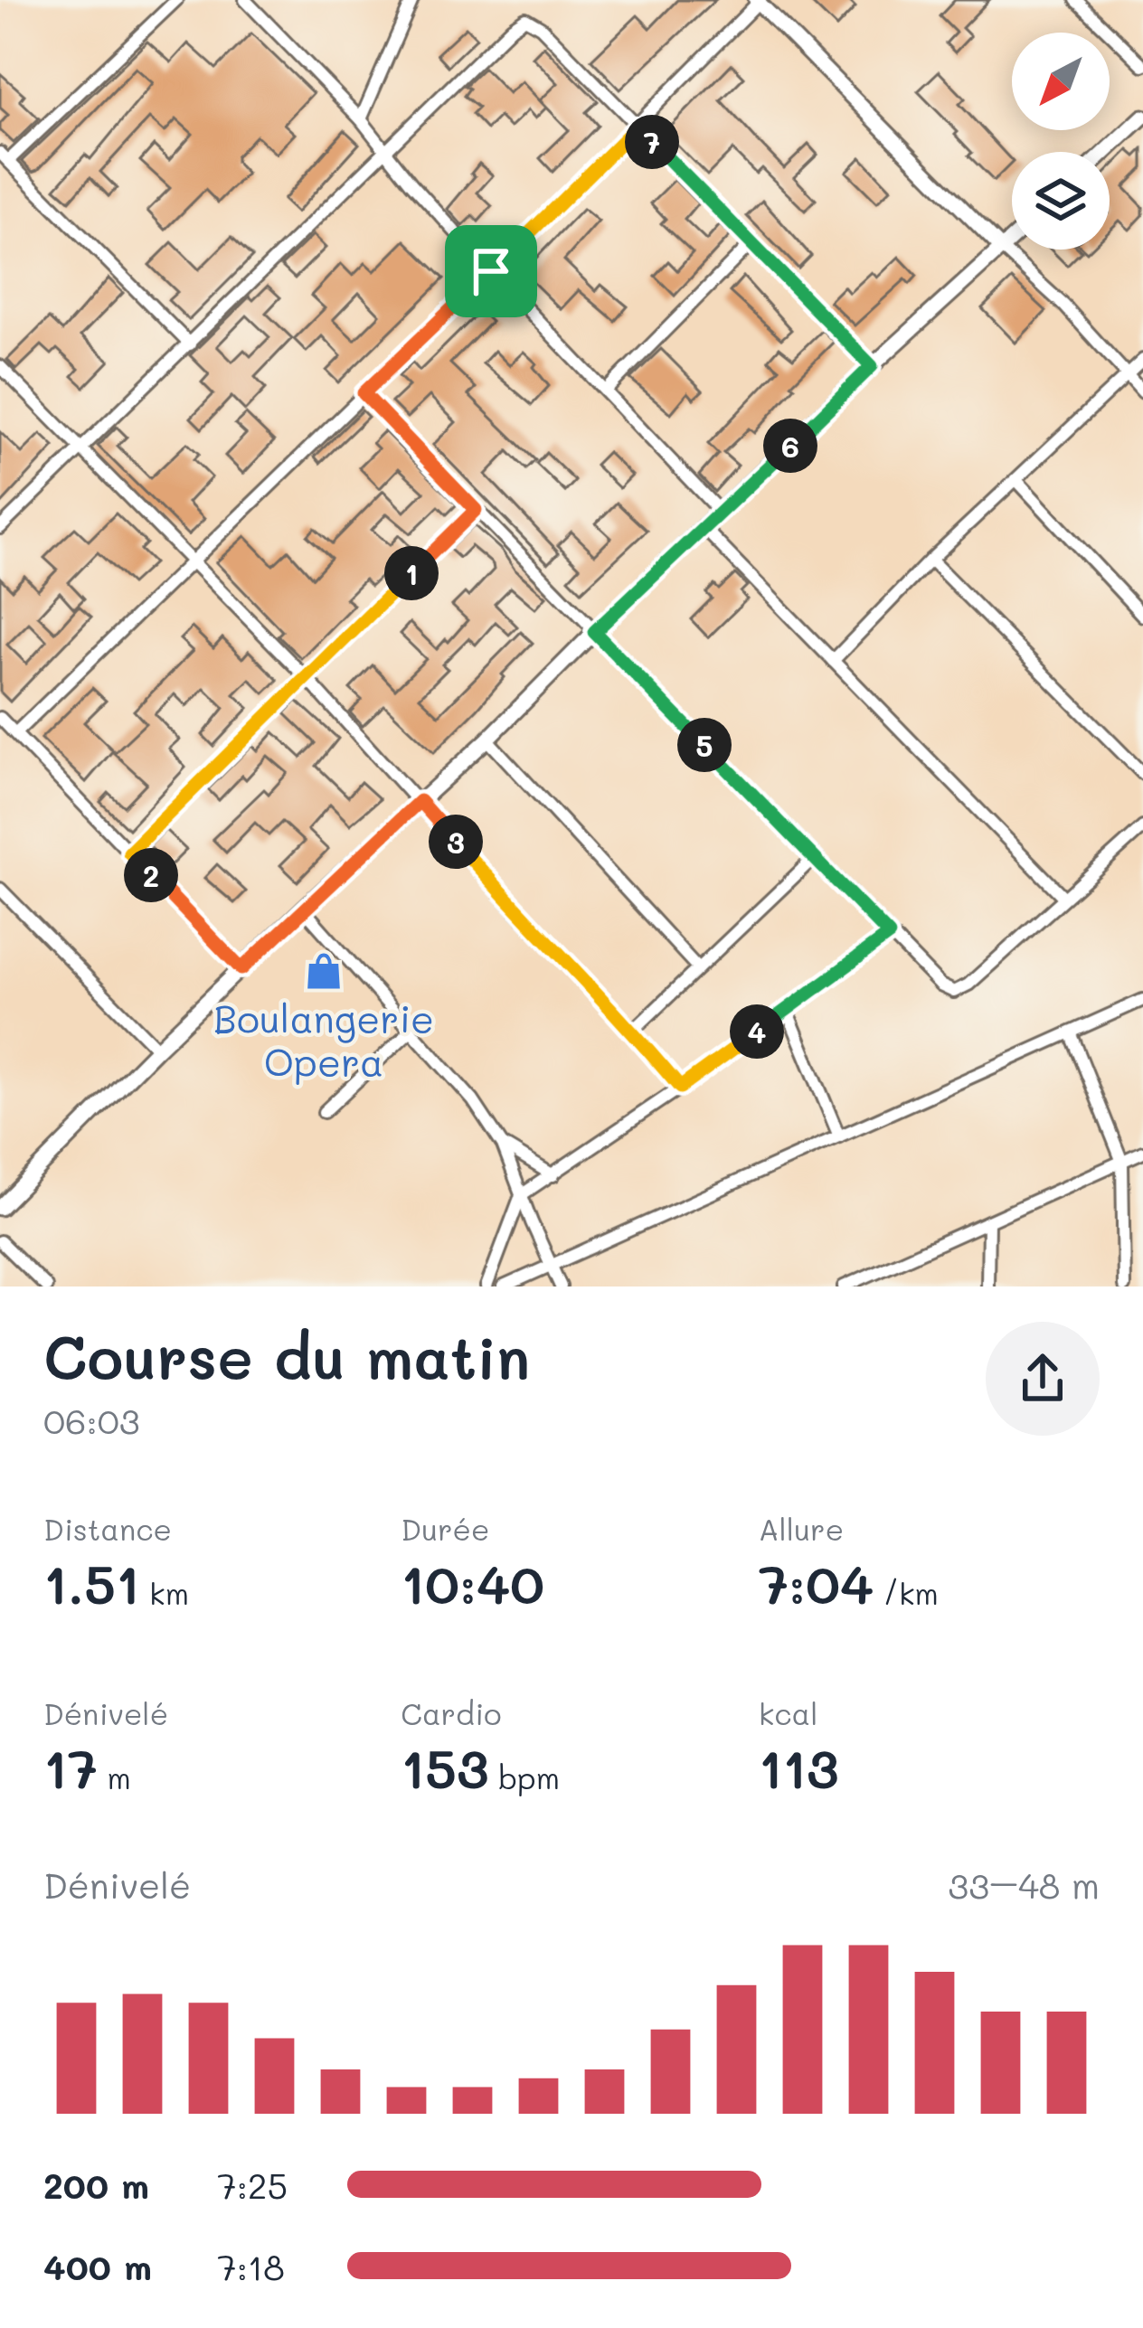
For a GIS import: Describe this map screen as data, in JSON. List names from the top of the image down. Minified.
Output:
{"places":{"shop":["Boulangerie Opera"]},"north":"bottom left","page":{"pins":["7","6","1","5","3","2","4"],"heading":["Course du matin","06:03"],"stats":[["Distance","1.51 km"],["Durée","10:40"],["Allure","7:04 /km"],["Dénivelé","17 m"],["Cardio","153 bpm"],["kcal","113"]],"chart":["Dénivelé","33–48 m"],"list":[{"name":"200 m","note":"7:25"},{"name":"400 m","note":"7:18"}]}}
